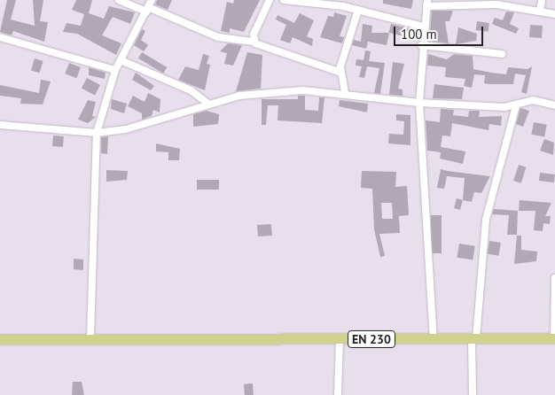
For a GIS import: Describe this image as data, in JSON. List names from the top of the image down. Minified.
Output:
{"streets":{"main road":["EN 230"]},"scale_bar":"100 m"}
